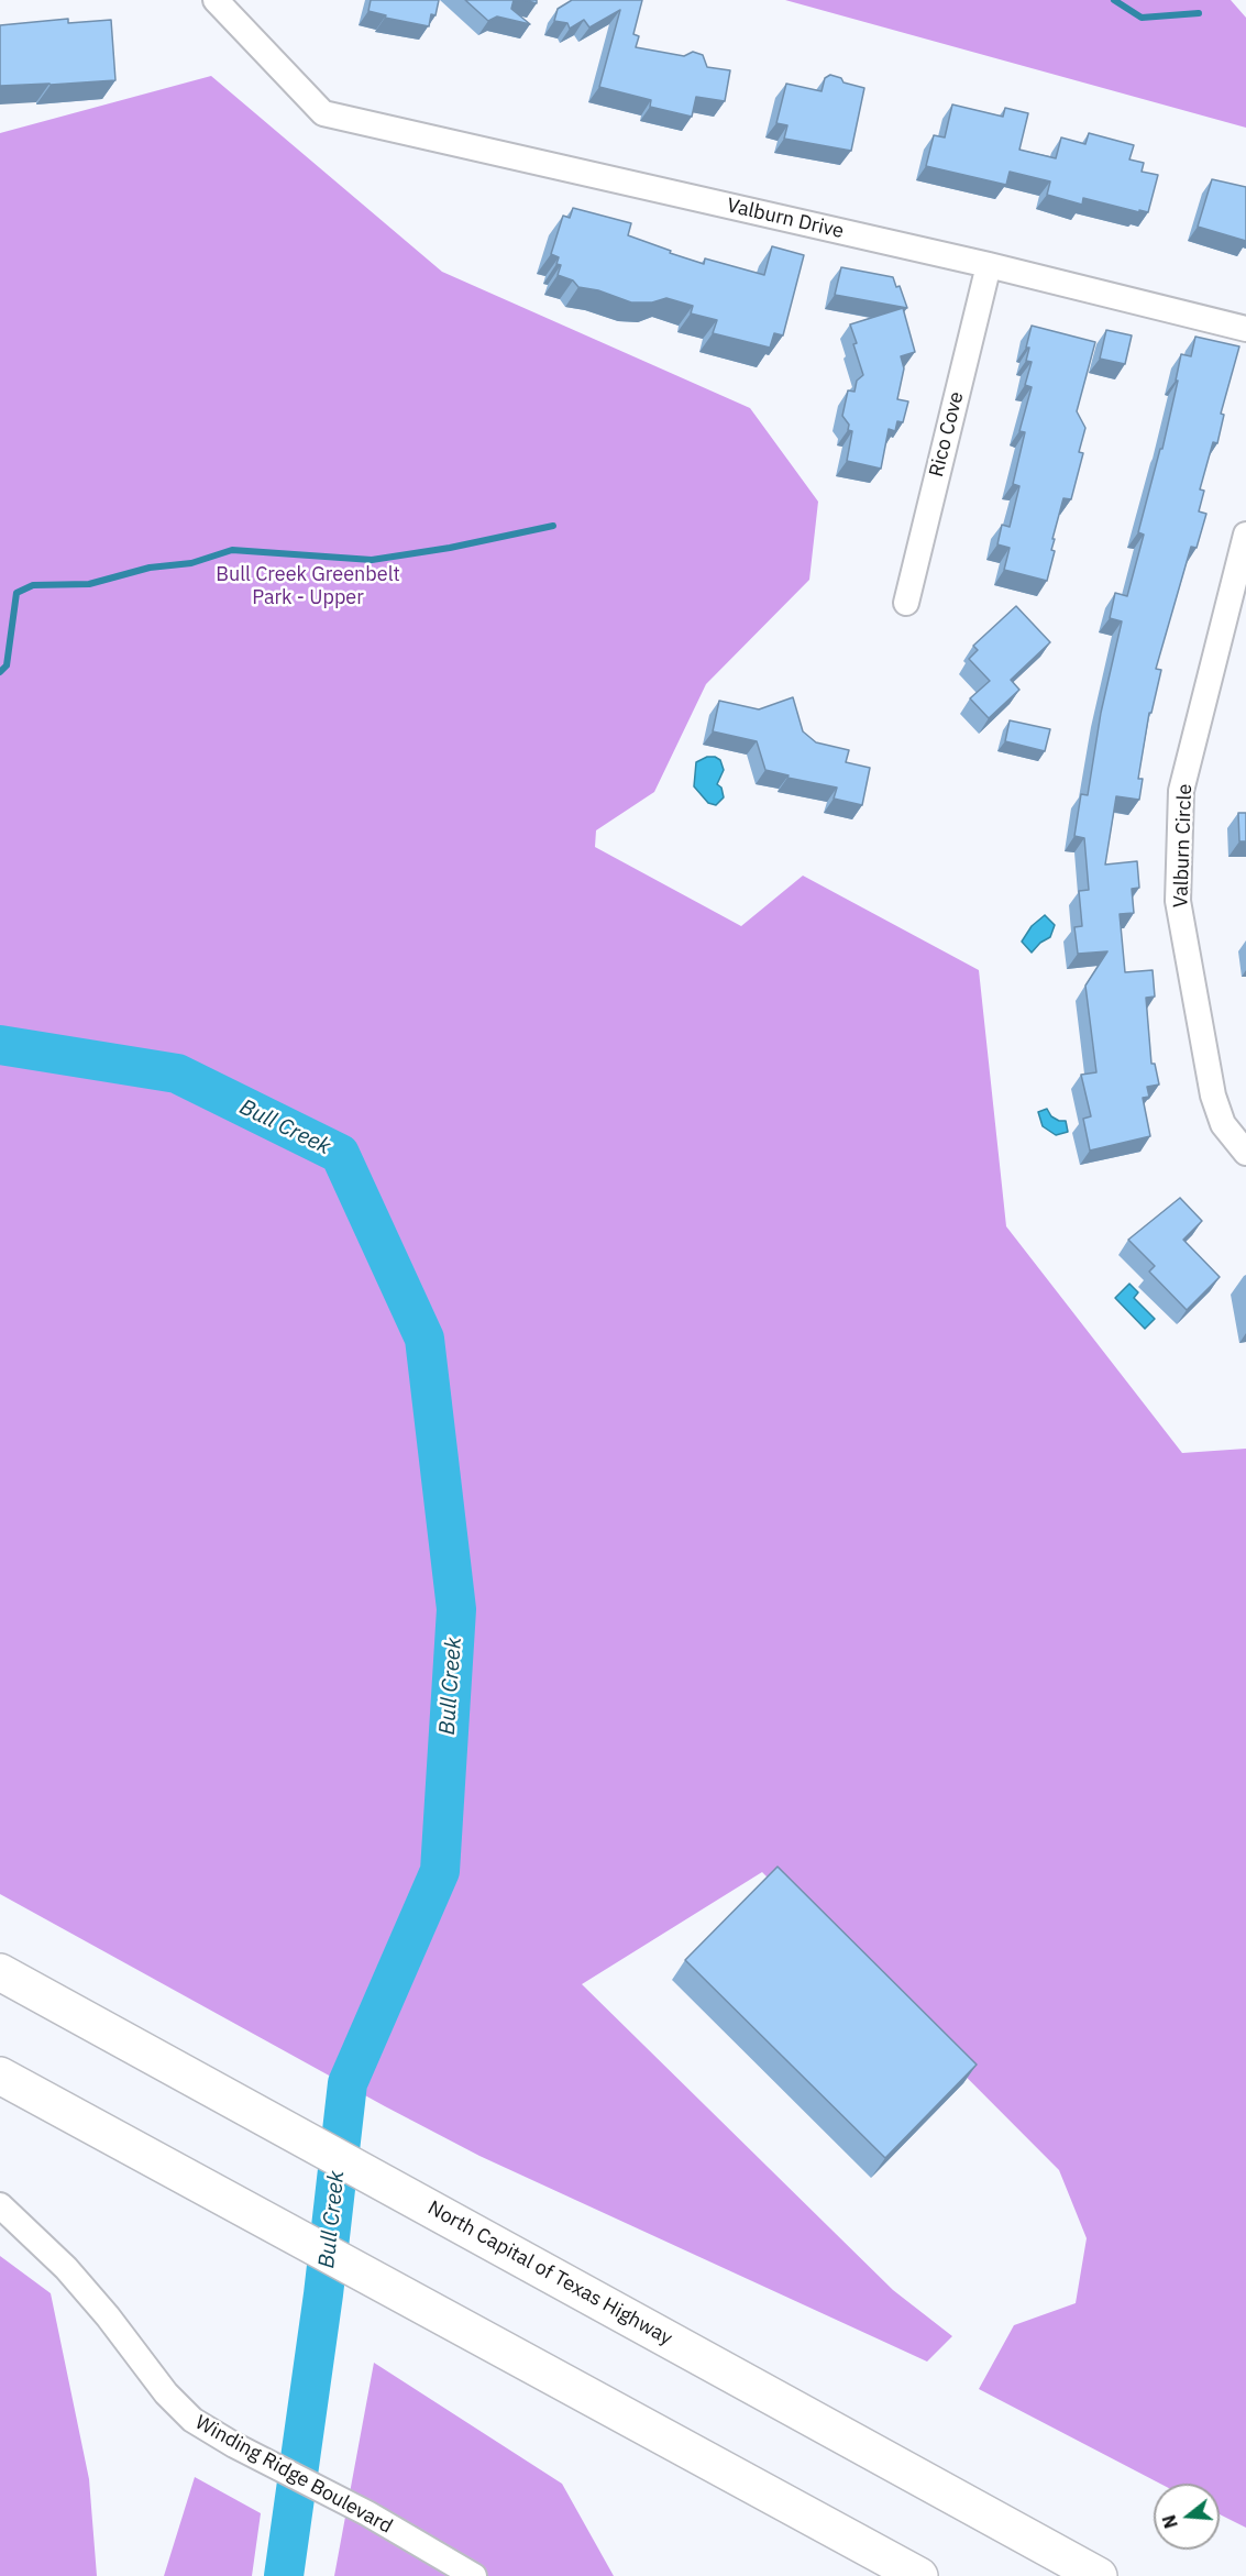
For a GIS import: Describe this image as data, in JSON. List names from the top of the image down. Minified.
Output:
{"streets":{"highway":["North Capital of Texas Highway"],"street":["Valburn Drive","Rico Cove","Valburn Circle","Winding Ridge Boulevard"]},"crossings":[["Valburn Drive","Rico Cove"]],"water":["Bull Creek"],"parks":["Bull Creek Greenbelt Park - Upper"],"north":"left"}
